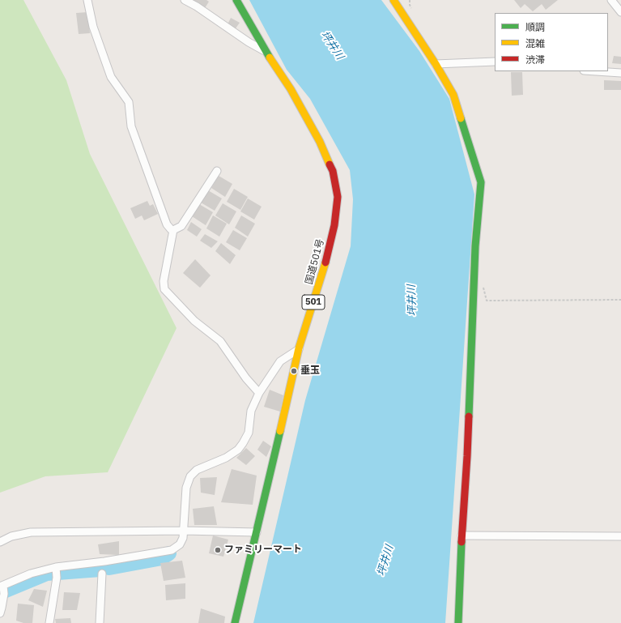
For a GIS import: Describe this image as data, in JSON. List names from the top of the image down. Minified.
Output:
{"streets":{"main road":["国道501号","501"]},"water":["坪井川"],"places":["垂玉","ファミリーマート"],"legend":["順調","混雑","渋滞"]}
